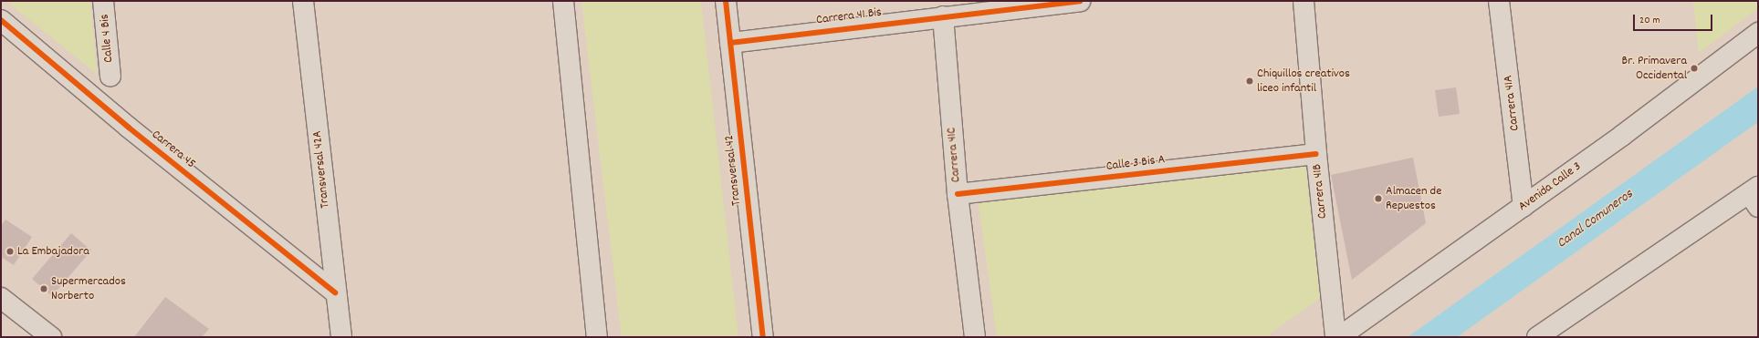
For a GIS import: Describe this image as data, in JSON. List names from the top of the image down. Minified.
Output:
{"streets":{"street":["Carrera 41 Bis","Calle 4 Bis","Carrera 41A","Carrera 45","Carrera 41C","Calle 3 Bis A","Transversal 42A","Transversal 42","Avenida Calle 3","Carrera 41B"]},"crossings":[["Carrera 41 Bis","Carrera 41C"],["Carrera 41 Bis","Transversal 42"],["Carrera 41A","Avenida Calle 3"],["Carrera 45","Transversal 42A"],["Carrera 41C","Calle 3 Bis A"],["Calle 3 Bis A","Carrera 41B"]],"water":["Canal Comuneros"],"places":["Br. Primavera Occidental","Chiquillos creativos liceo infantil","Almacen de Repuestos","La Embajadora","Supermercados Norberto"],"scale_bar":"20 m"}
